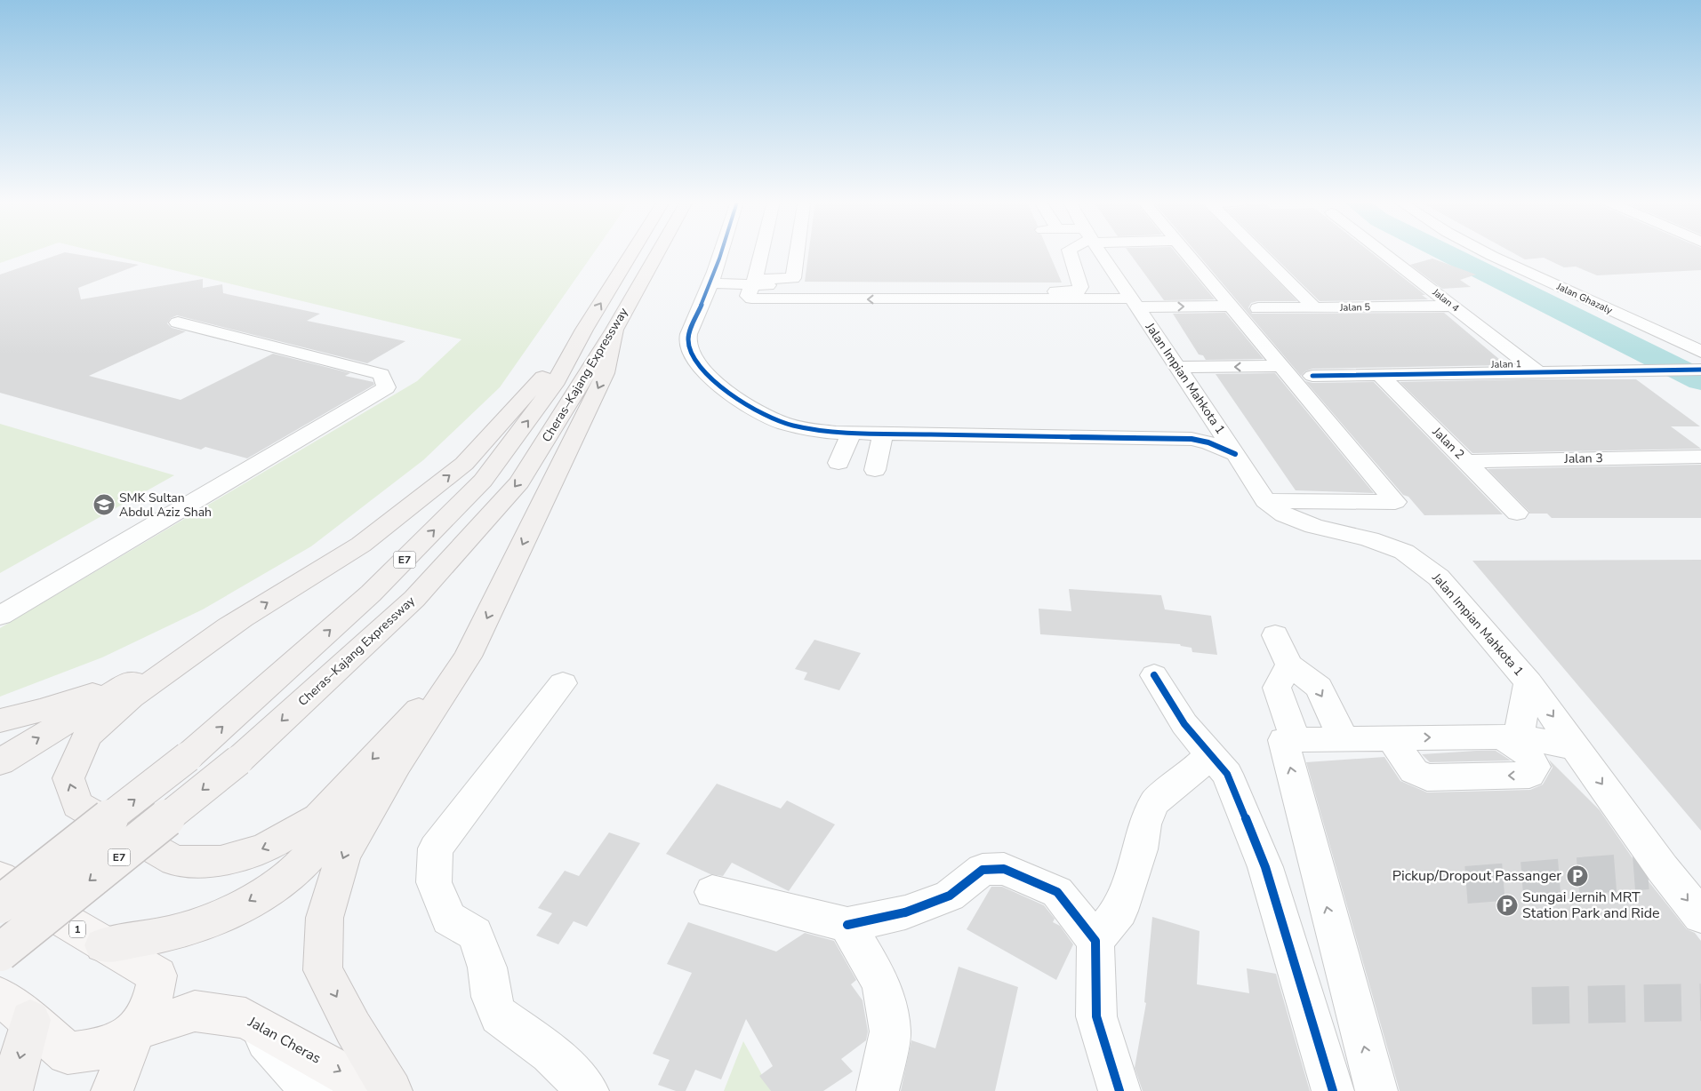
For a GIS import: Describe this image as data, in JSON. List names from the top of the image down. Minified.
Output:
{"streets":{"highway":["Cheras–Kajang Expressway","E7"],"main road":["1","Jalan Cheras"],"street":["Jalan Ghazaly","Jalan 4","Jalan 5","Jalan 1","Jalan Impian Mahkota 1","Jalan 2","Jalan 3"]},"crossings":[["Jalan 4","Jalan 5"],["Jalan 4","Jalan 1"],["Jalan 1","Jalan 2"],["Jalan 2","Jalan 3"],["1","Jalan Cheras"]],"one_way":["Jalan Cheras"],"places":{"school or university":["SMK Sultan Abdul Aziz Shah"],"parking":["Pickup/Dropout Passanger","Sungai Jernih MRT Station Park and Ride"]}}
